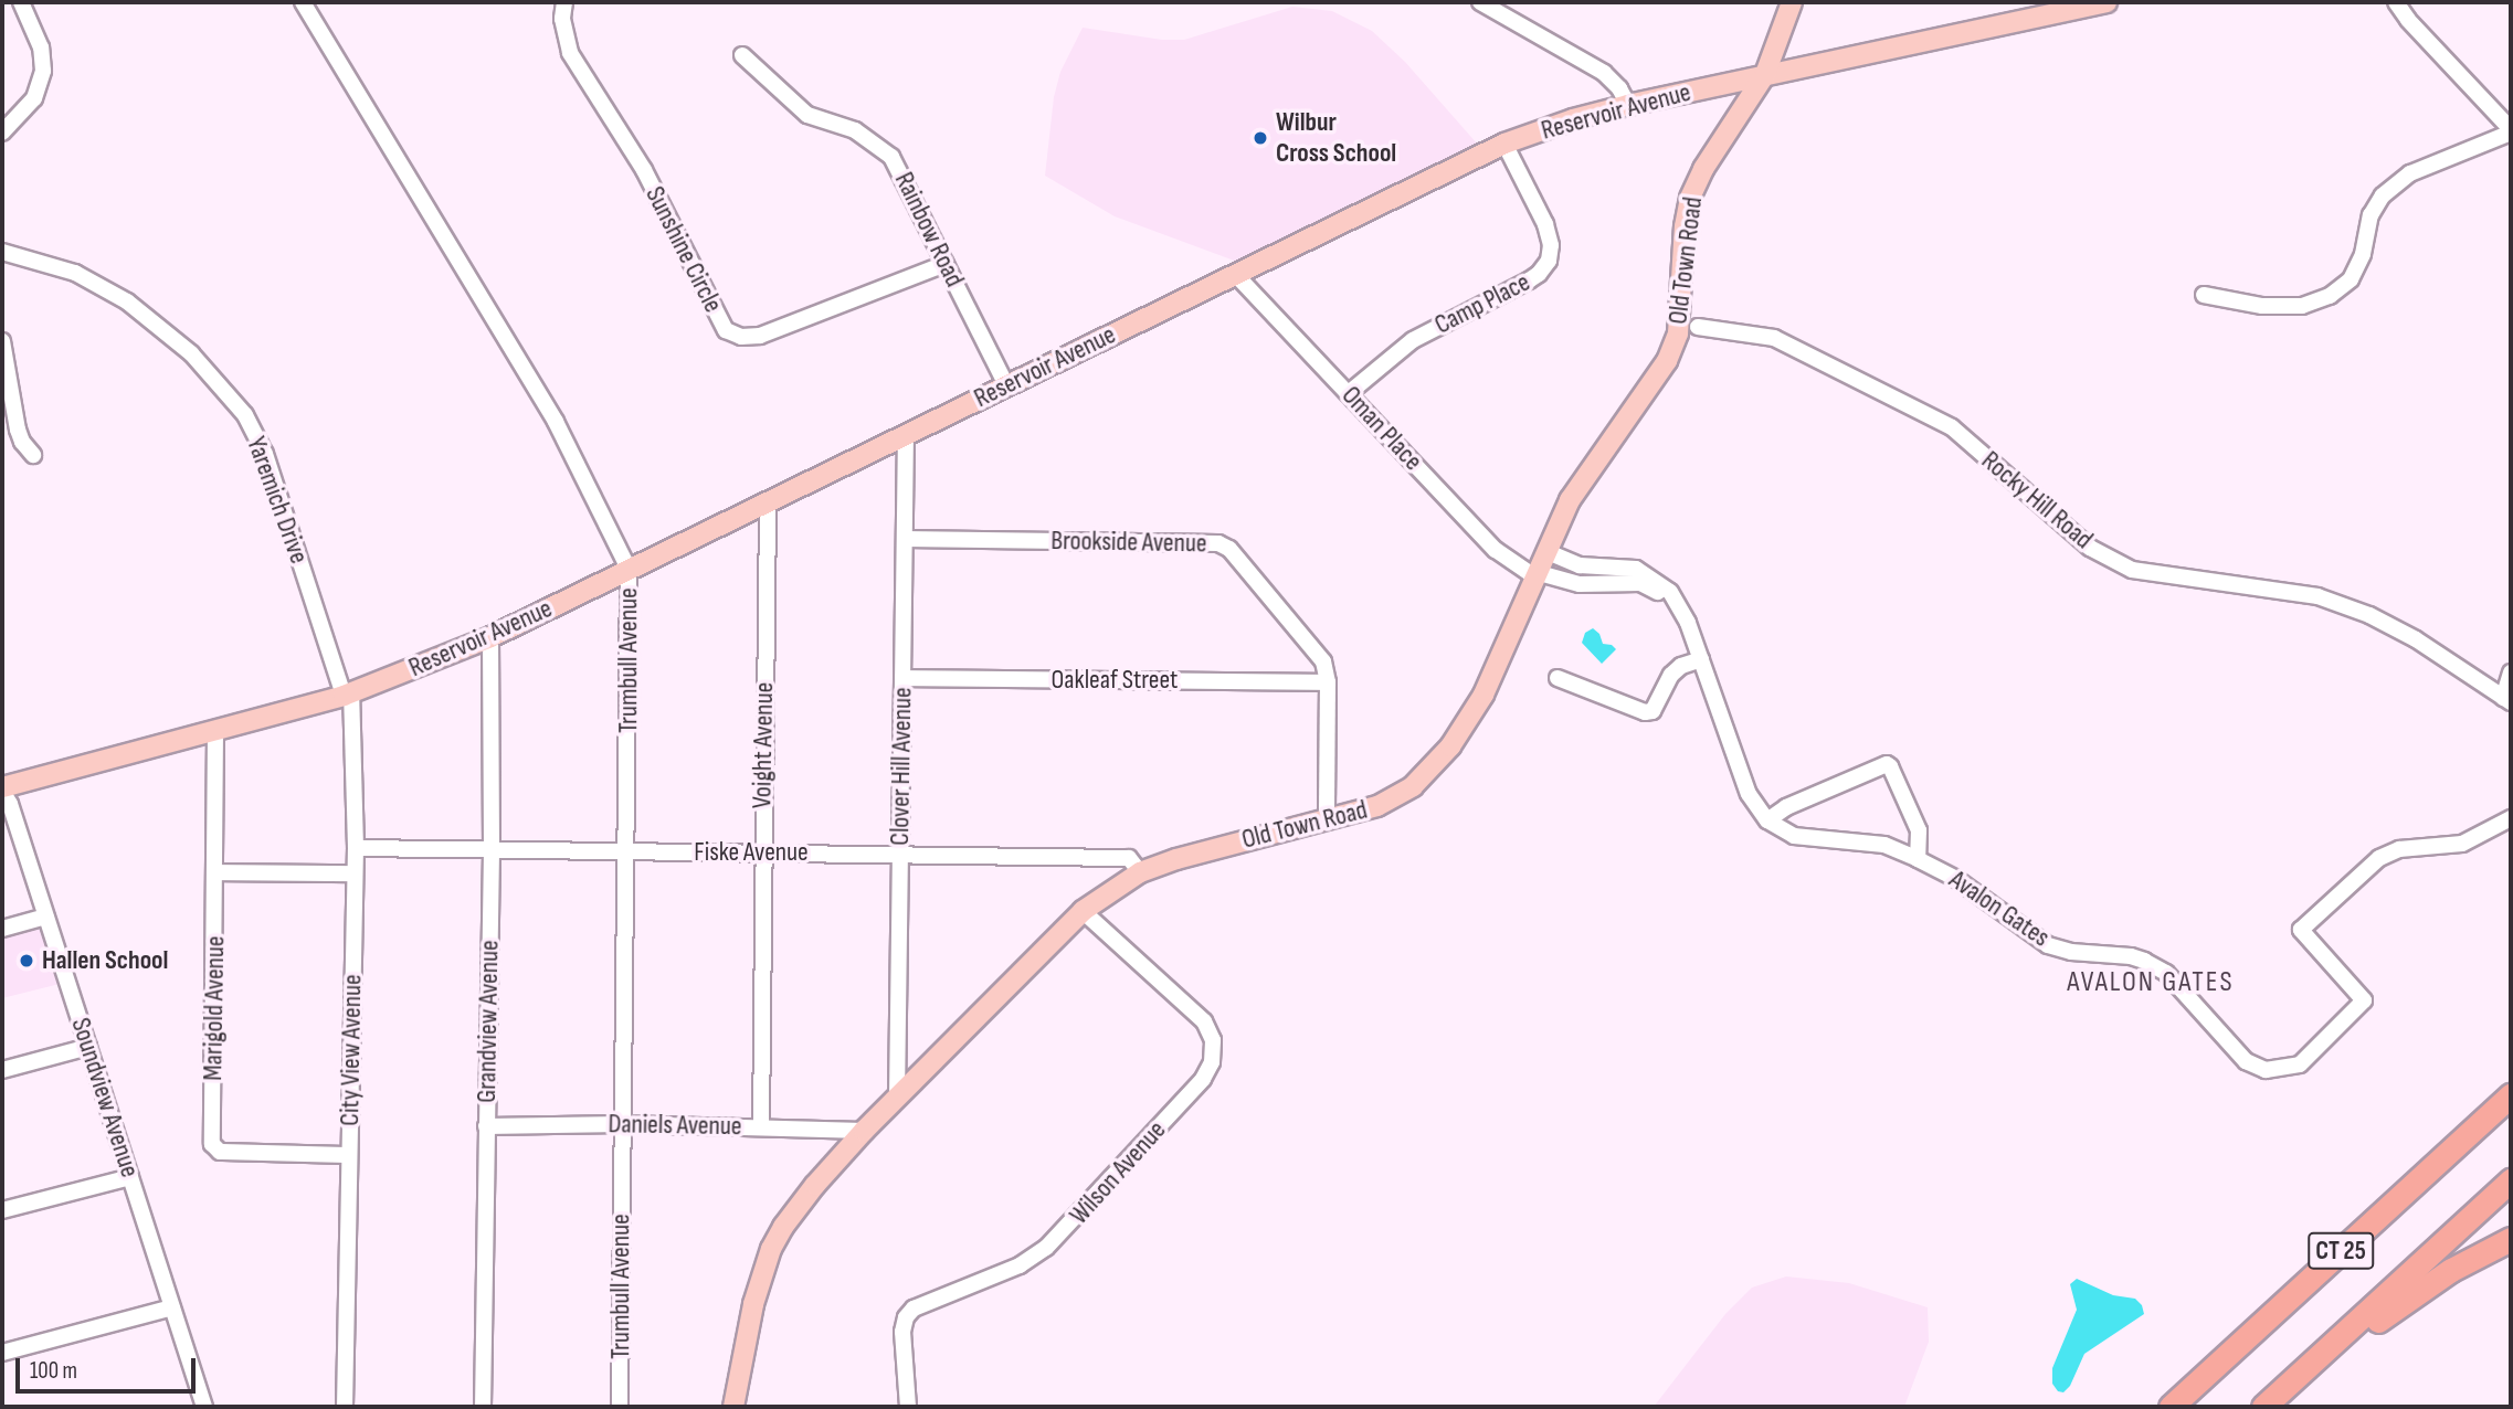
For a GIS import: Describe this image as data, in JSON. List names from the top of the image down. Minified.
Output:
{"streets":{"highway":["CT 25"],"main road":["Reservoir Avenue","Old Town Road"],"street":["Rainbow Road","Sunshine Circle","Camp Place","Oman Place","Yaremich Drive","Rocky Hill Road","Brookside Avenue","Trumbull Avenue","Oakleaf Street","Voight Avenue","Clover Hill Avenue","Fiske Avenue","Avalon Gates","Marigold Avenue","Grandview Avenue","City View Avenue","Soundview Avenue","Daniels Avenue","Wilson Avenue"]},"crossings":[["Reservoir Avenue","Rainbow Road"],["Reservoir Avenue","Old Town Road"],["Reservoir Avenue","Camp Place"],["Reservoir Avenue","Oman Place"],["Reservoir Avenue","Yaremich Drive"],["Reservoir Avenue","Trumbull Avenue"],["Reservoir Avenue","Voight Avenue"],["Reservoir Avenue","Clover Hill Avenue"],["Reservoir Avenue","Marigold Avenue"],["Reservoir Avenue","Grandview Avenue"],["Reservoir Avenue","City View Avenue"],["Reservoir Avenue","Soundview Avenue"],["Rainbow Road","Sunshine Circle"],["Old Town Road","Oman Place"],["Old Town Road","Brookside Avenue"],["Old Town Road","Clover Hill Avenue"],["Old Town Road","Fiske Avenue"],["Old Town Road","Daniels Avenue"],["Old Town Road","Wilson Avenue"],["Camp Place","Oman Place"],["Yaremich Drive","City View Avenue"],["Brookside Avenue","Oakleaf Street"],["Brookside Avenue","Clover Hill Avenue"],["Trumbull Avenue","Fiske Avenue"],["Trumbull Avenue","Daniels Avenue"],["Oakleaf Street","Clover Hill Avenue"],["Voight Avenue","Fiske Avenue"],["Voight Avenue","Daniels Avenue"],["Clover Hill Avenue","Fiske Avenue"],["Fiske Avenue","Grandview Avenue"],["Fiske Avenue","City View Avenue"],["Marigold Avenue","City View Avenue"],["Grandview Avenue","Daniels Avenue"]],"districts":["AVALON GATES"],"places":["Wilbur Cross School","Hallen School"],"scale_bar":"100 m"}
